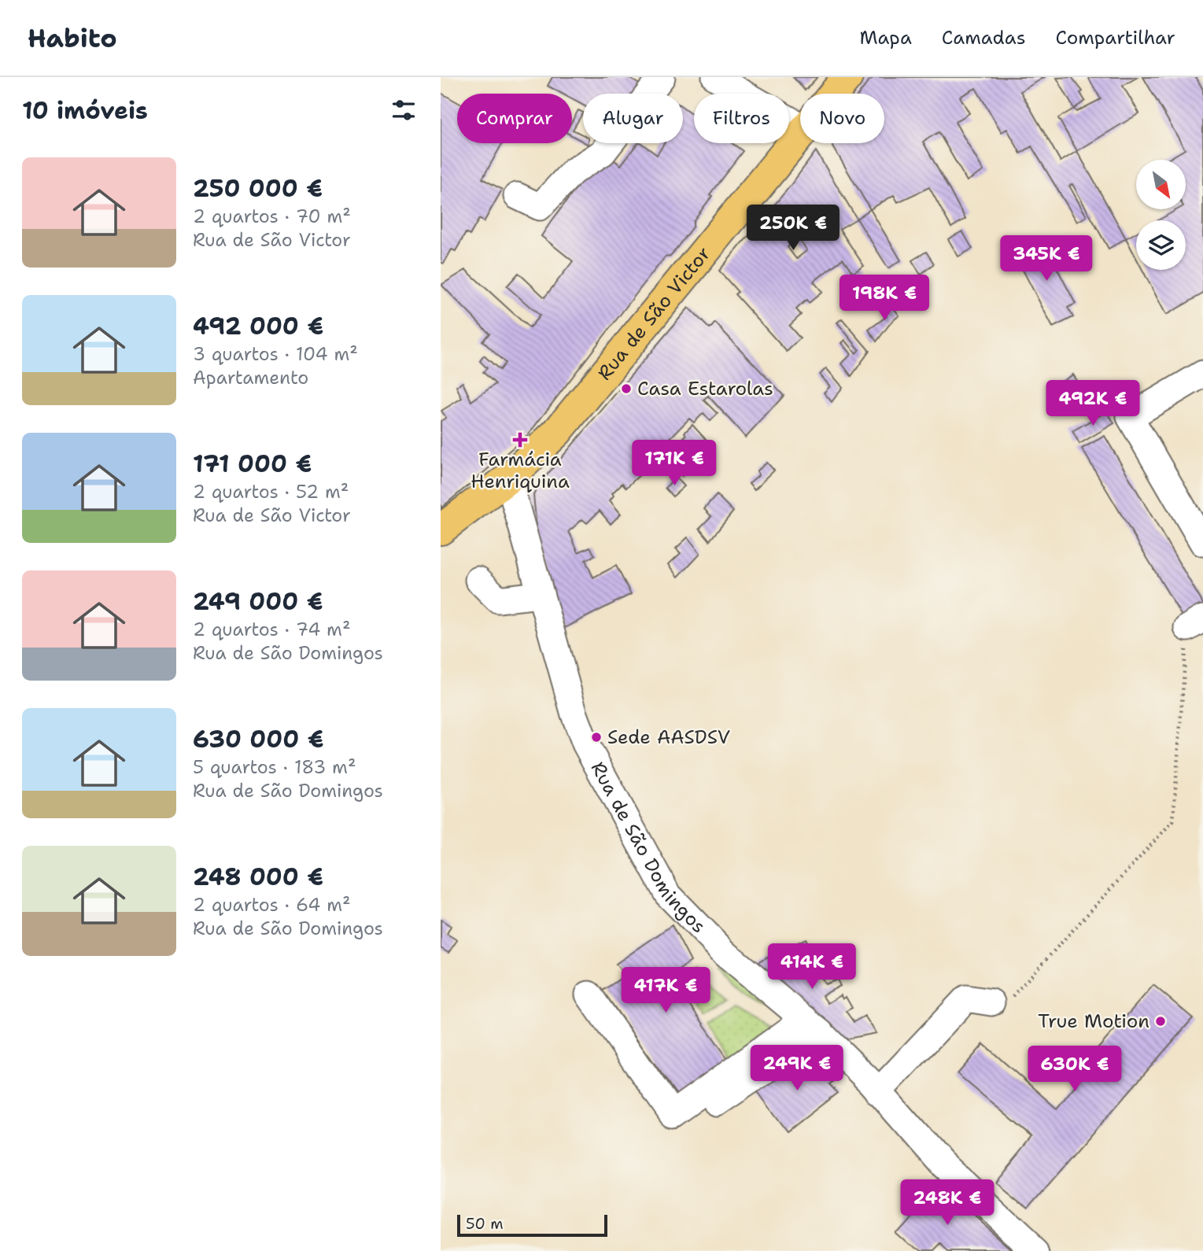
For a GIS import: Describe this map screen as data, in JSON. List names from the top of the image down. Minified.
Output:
{"streets":{"main road":["Rua de São Victor"],"street":["Rua de São Domingos"]},"crossings":[["Rua de São Victor","Rua de São Domingos"]],"places":{"other":["Casa Estarolas","Sede AASDSV","True Motion"],"health":["Farmácia Henriquina"]},"scale_bar":"50 m","north":"bottom right","page":{"header":"Habito","nav":["Mapa","Camadas","Compartilhar"],"heading":"10 imóveis","chip":["Comprar","Alugar","Filtros","Novo"],"list":[{"name":"250 000 €","note":"2 quartos · 70 m² · Rua de São Victor"},{"name":"492 000 €","note":"3 quartos · 104 m² · Apartamento"},{"name":"171 000 €","note":"2 quartos · 52 m² · Rua de São Victor"},{"name":"249 000 €","note":"2 quartos · 74 m² · Rua de São Domingos"},{"name":"630 000 €","note":"5 quartos · 183 m² · Rua de São Domingos"},{"name":"248 000 €","note":"2 quartos · 64 m² · Rua de São Domingos"}],"price":["250K €","345K €","198K €","492K €","171K €","414K €","417K €","249K €","630K €","248K €"],"scale":"50 m"}}
